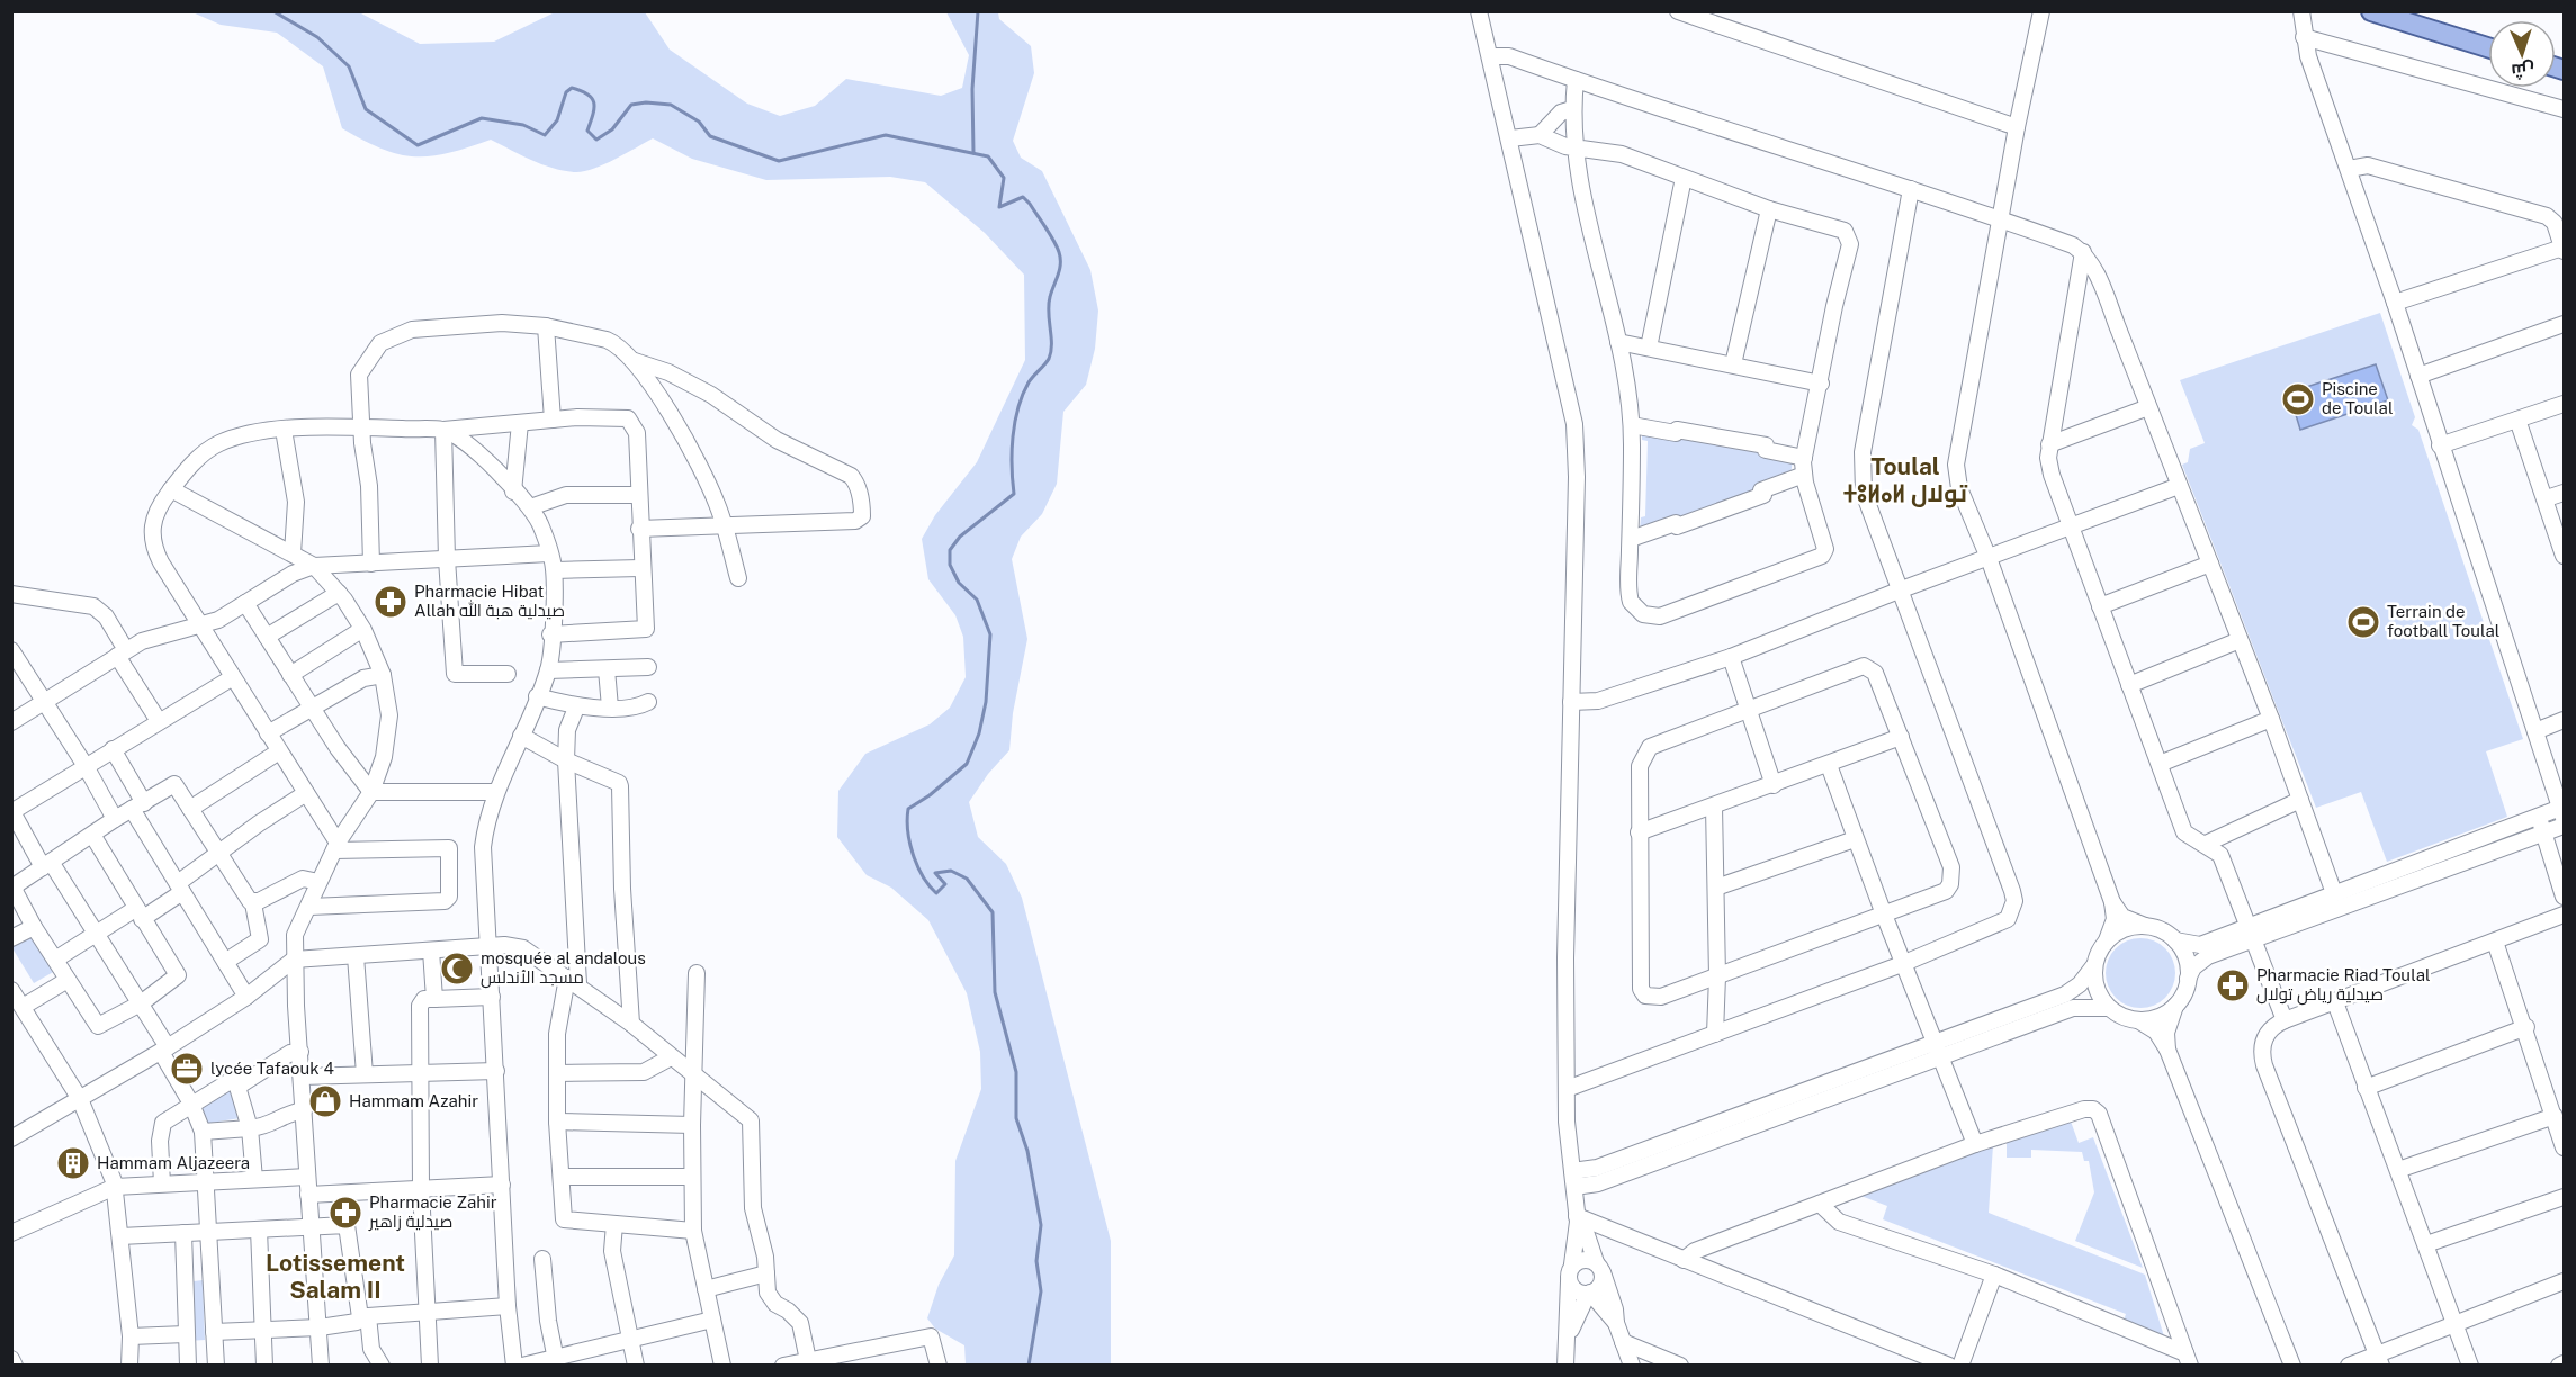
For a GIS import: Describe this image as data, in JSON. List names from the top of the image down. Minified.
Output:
{"districts":["Toulal ⵜⵓⵍⴰⵍ تولال","Lotissement Salam II"],"places":{"sports":["Piscine de Toulal","Terrain de football Toulal"],"pharmacy":["Pharmacie Hibat Allah صيدلية هبة الله","Pharmacie Riad Toulal صيدلية رياض تولال","Pharmacie Zahir صيدلية زاهير"],"mosque":["mosquée al andalous مسجد الأندلس"],"office":["lycée Tafaouk 4"],"shop":["Hammam Azahir"],"building":["Hammam Aljazeera"]},"north":"bottom"}
